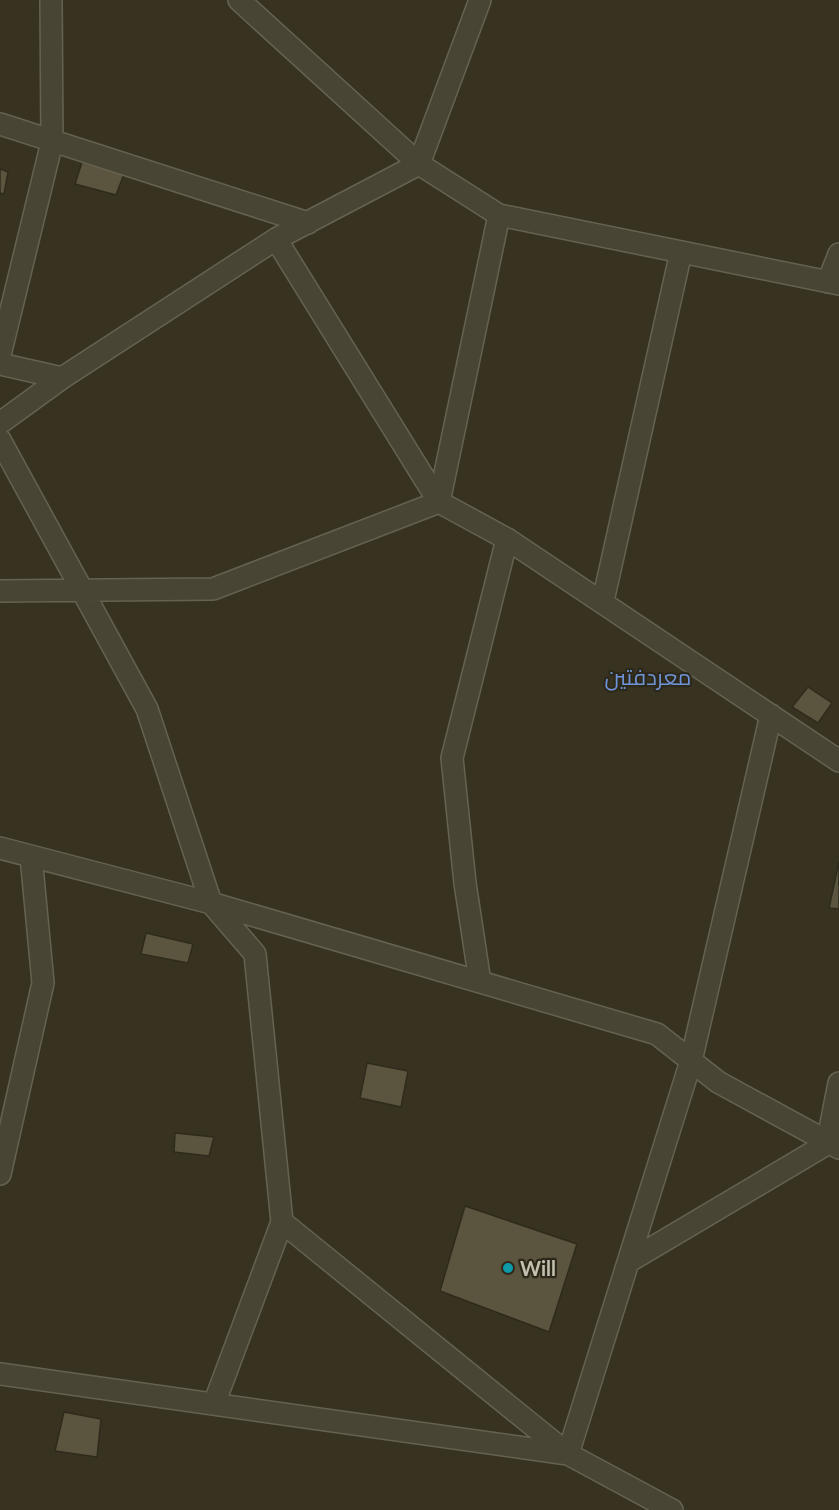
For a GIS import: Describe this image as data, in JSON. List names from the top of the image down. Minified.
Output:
{"districts":["معردفتين"],"places":["Will"]}
